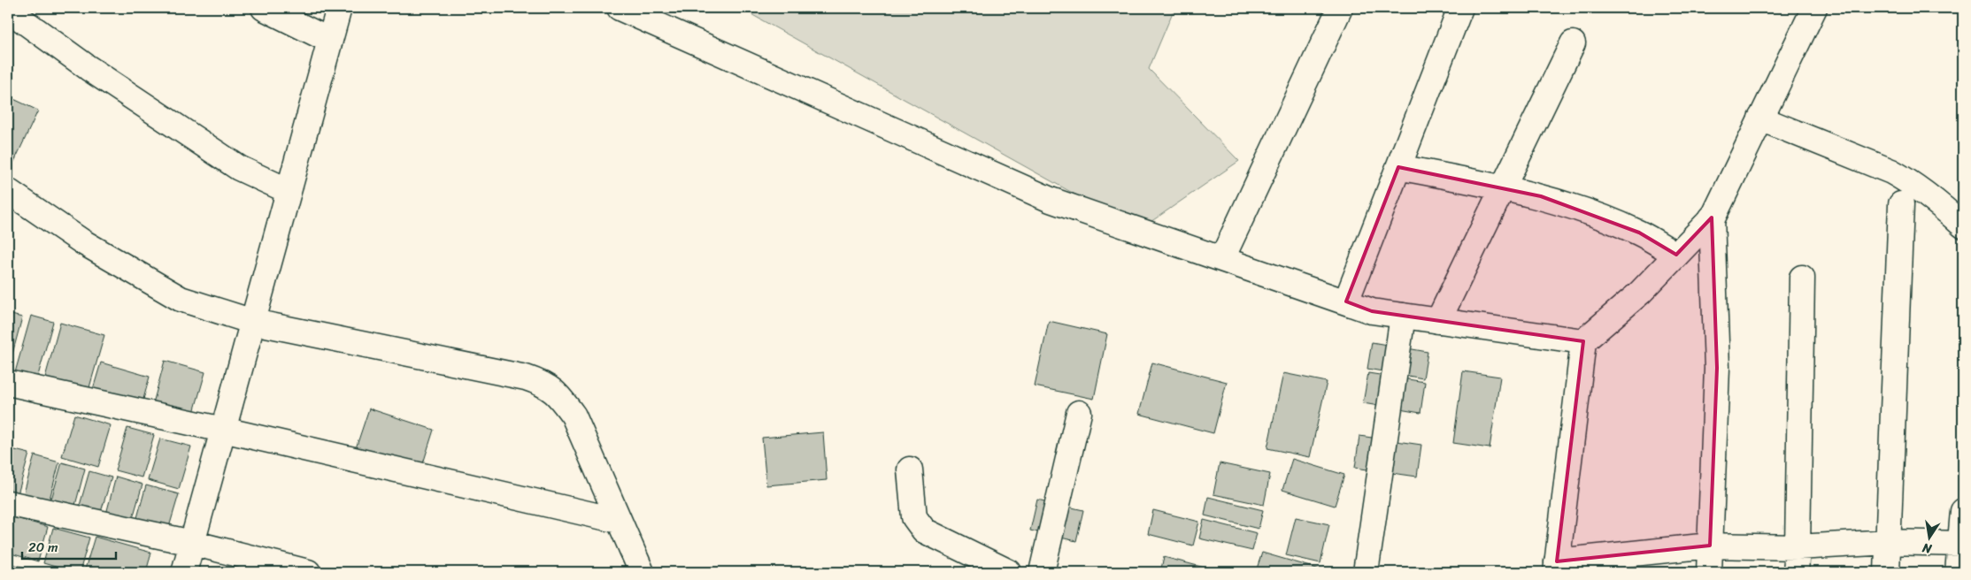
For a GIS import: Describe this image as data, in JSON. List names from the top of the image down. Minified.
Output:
{"scale_bar":"20 m","north":"bottom"}
